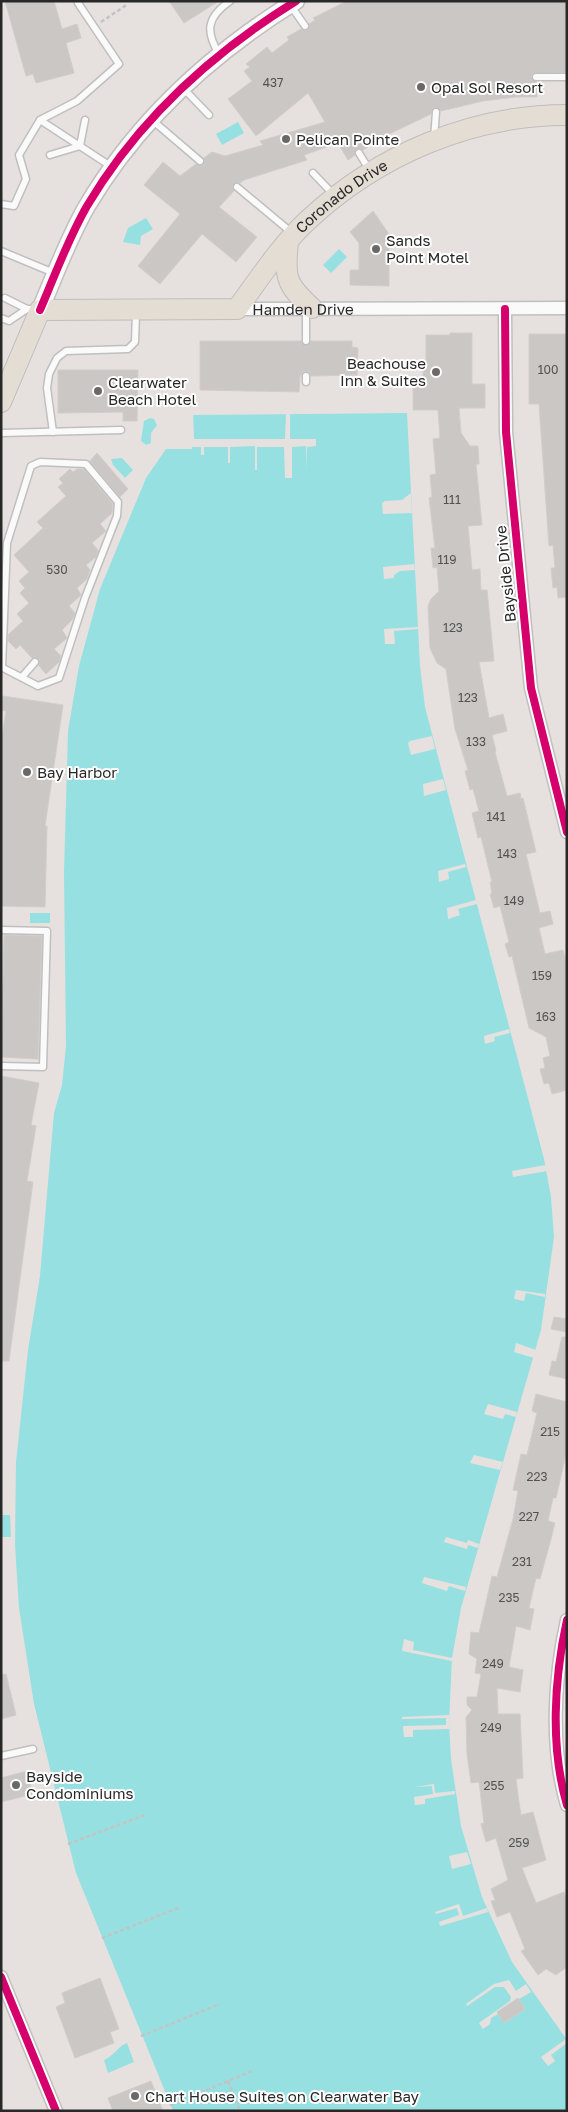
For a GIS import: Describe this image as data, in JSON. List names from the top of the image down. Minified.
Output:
{"streets":{"main road":["Coronado Drive","Hamden Drive"],"street":["Bayside Drive"]},"crossings":[["Coronado Drive","Hamden Drive"],["Hamden Drive","Bayside Drive"]],"places":["Opal Sol Resort","Pelican Pointe","Sands Point Motel","Beachouse Inn & Suites","Clearwater Beach Hotel","Bay Harbor","Bayside Condominiums","Chart House Suites on Clearwater Bay"],"house_numbers":["437","100","111","119","530","123","123","133","141","143","149","159","163","215","223","227","231","235","249","249","255","259"]}
